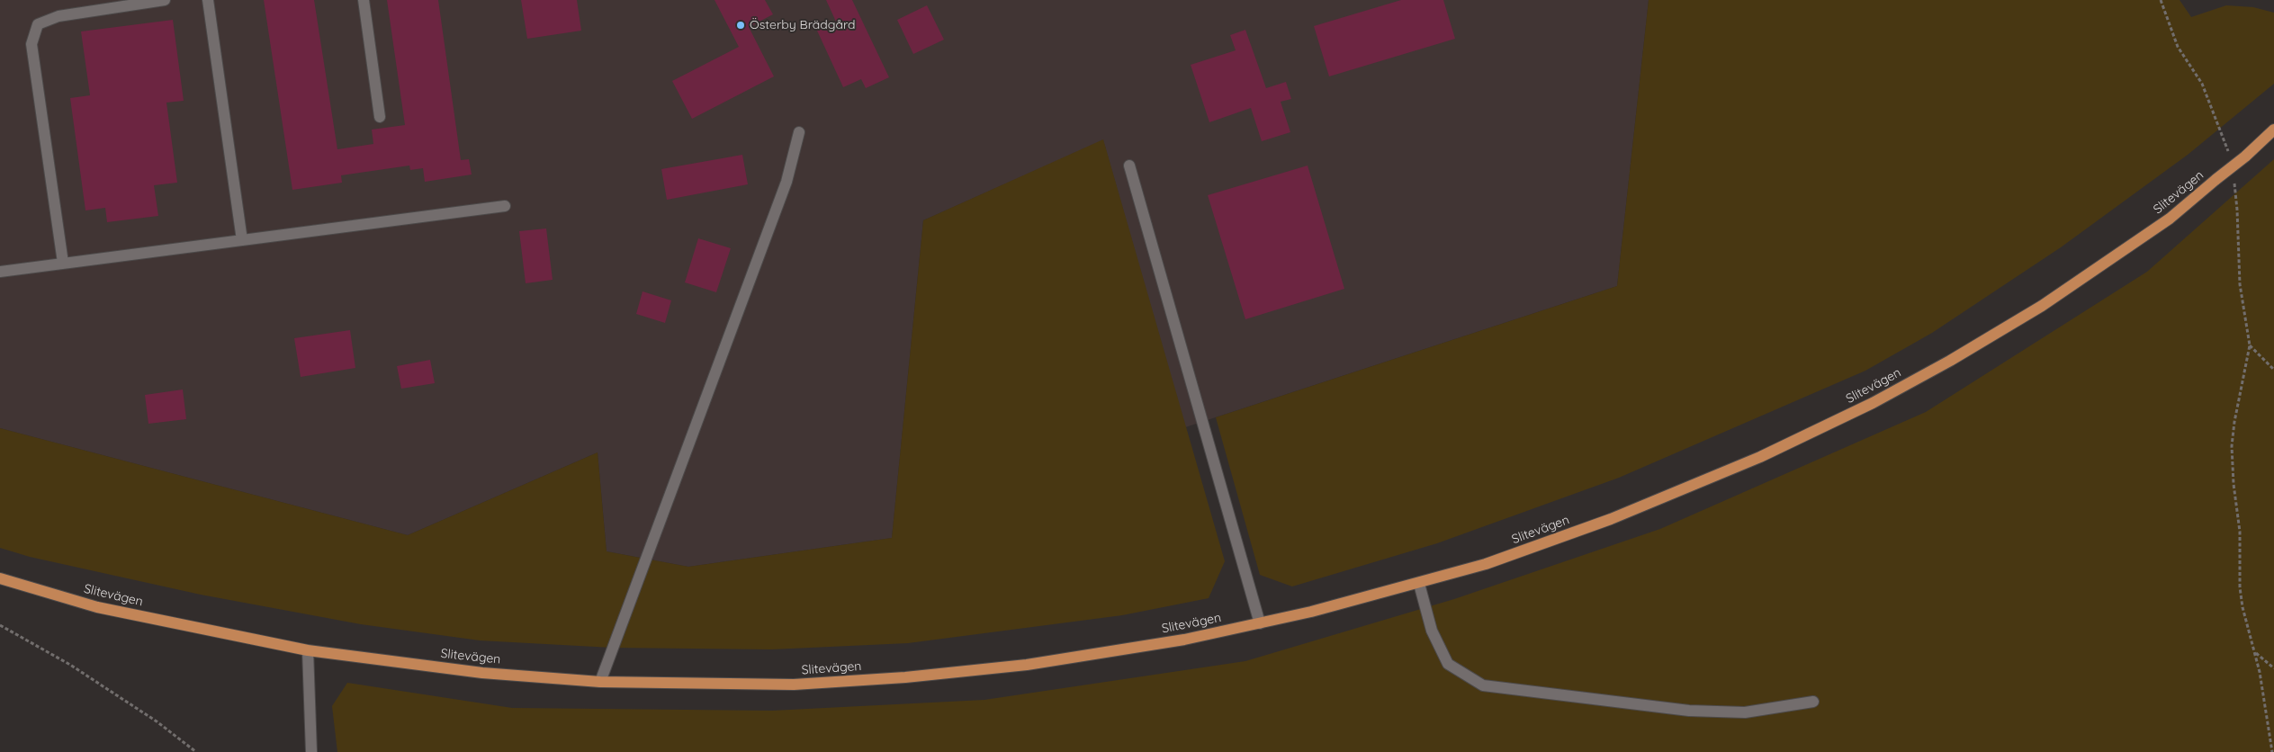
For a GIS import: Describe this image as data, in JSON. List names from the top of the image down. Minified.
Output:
{"streets":{"main road":["Slitevägen"]},"places":["Österby Brädgård"]}
